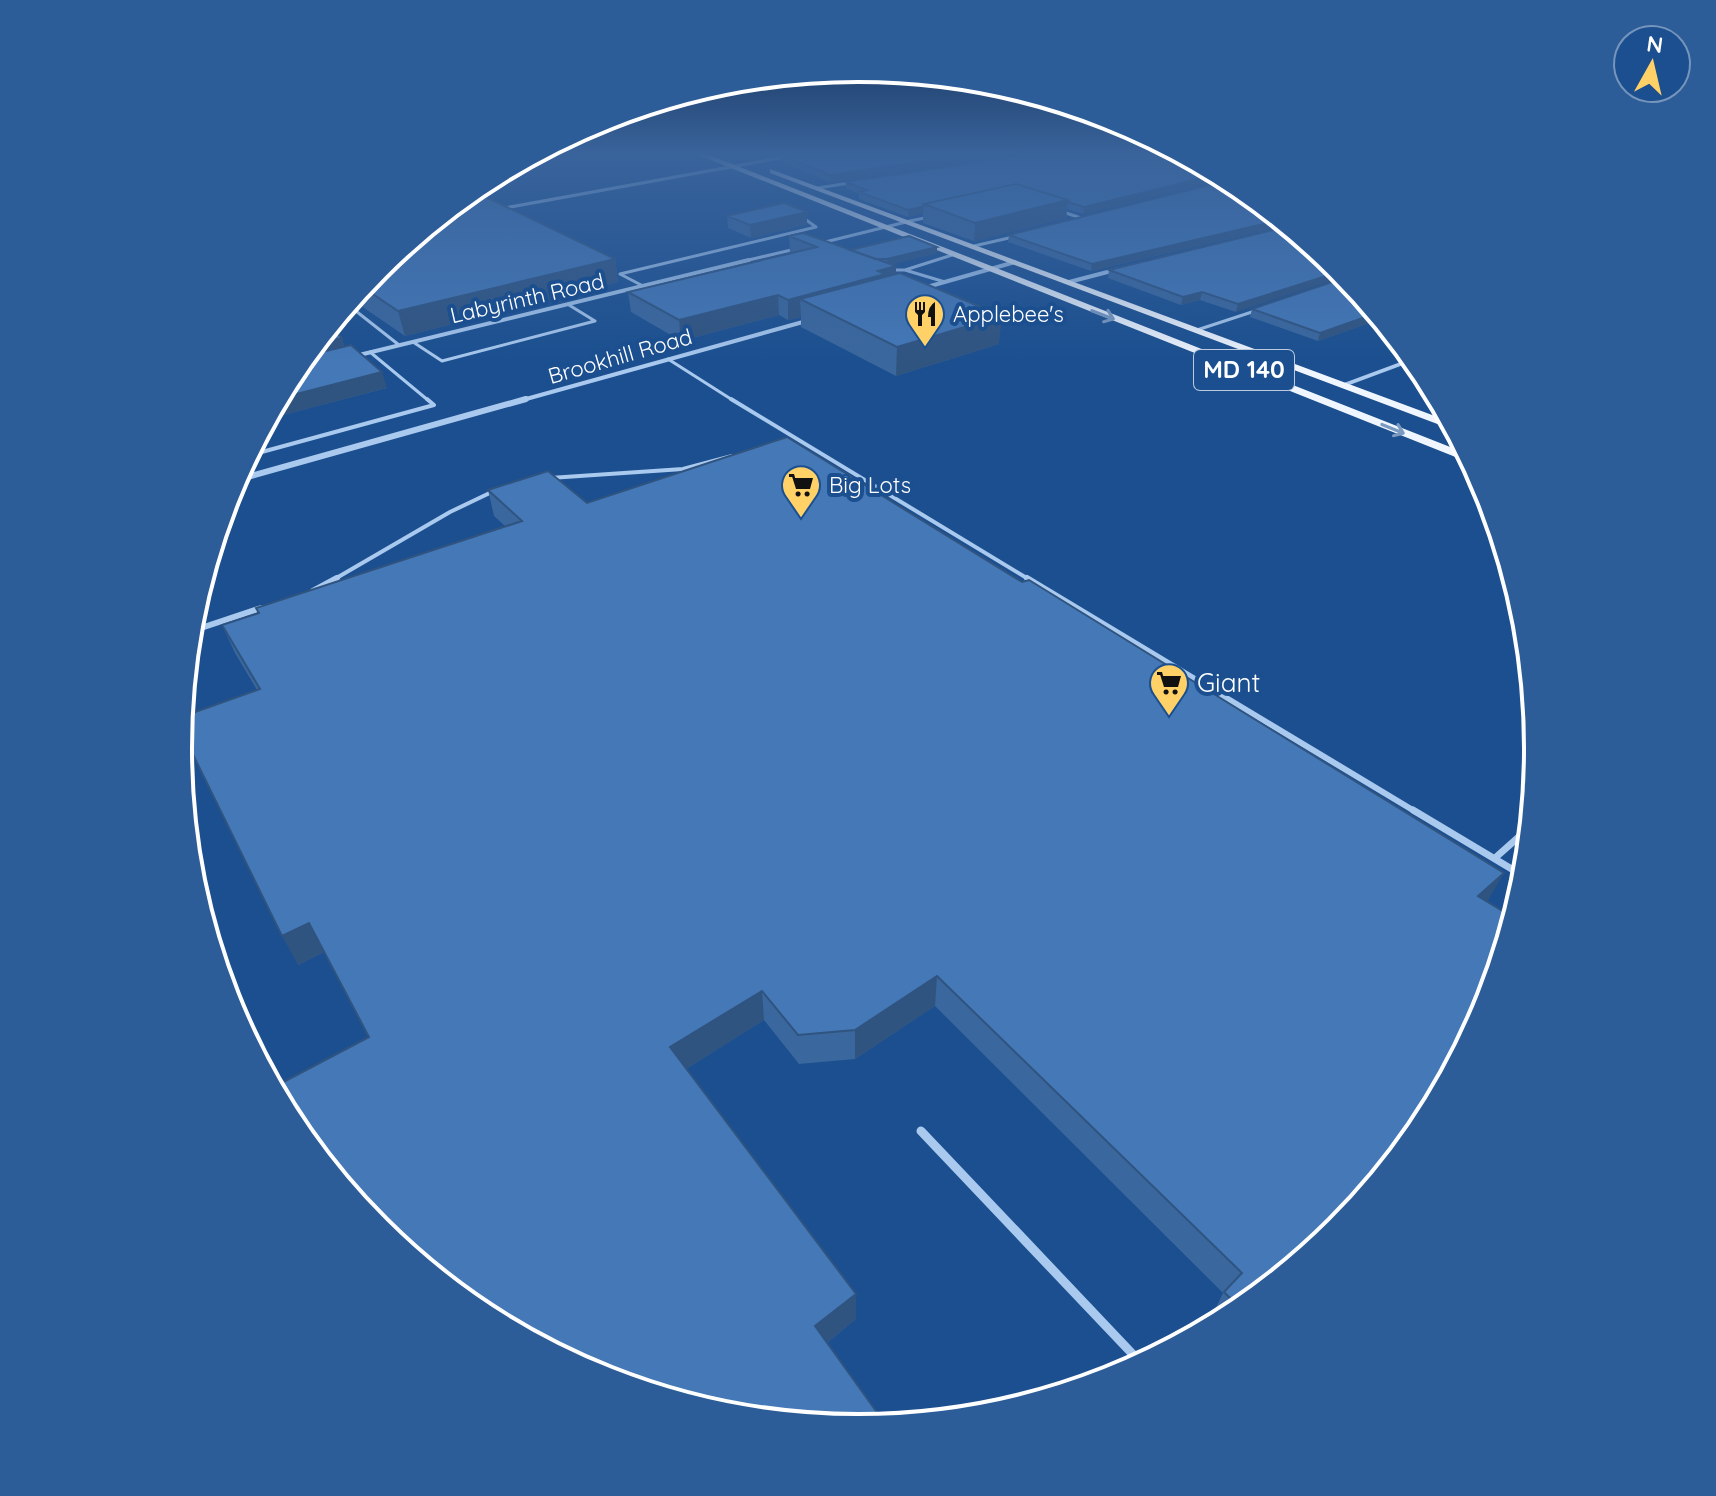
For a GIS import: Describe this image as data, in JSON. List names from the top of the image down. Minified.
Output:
{"streets":{"main road":["MD 140"],"street":["Labyrinth Road","Brookhill Road"]},"crossings":[["Labyrinth Road","MD 140"]],"places":{"restaurant":["Applebee's"],"supermarket":["Big Lots","Giant"]},"north":"top"}
